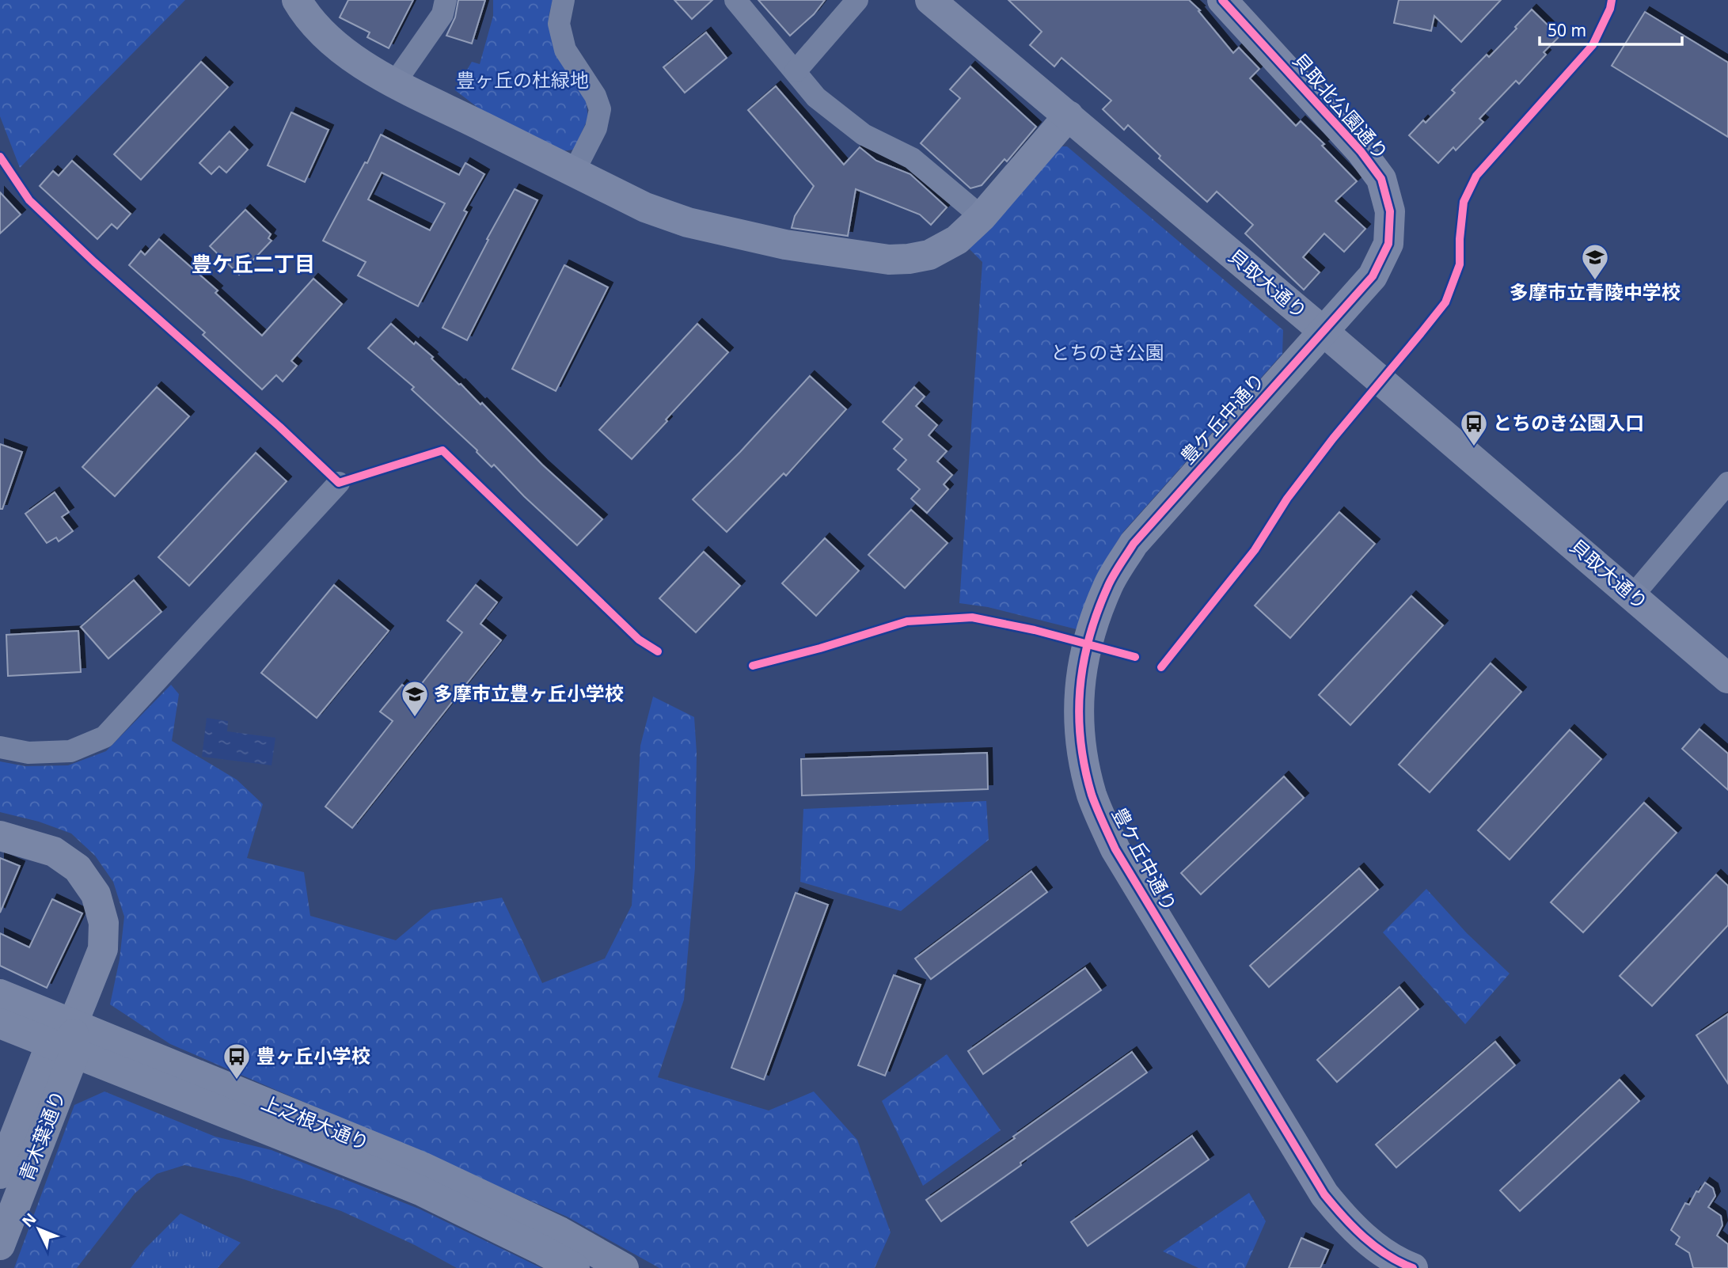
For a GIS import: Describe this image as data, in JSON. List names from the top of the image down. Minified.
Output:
{"streets":{"street":["貝取北公園通り","貝取大通り","豊ケ丘中通り","上之根大通り","青木葉通り"]},"crossings":[["貝取北公園通り","貝取大通り"],["貝取北公園通り","豊ケ丘中通り"],["貝取大通り","豊ケ丘中通り"],["上之根大通り","青木葉通り"]],"districts":["豊ケ丘二丁目"],"parks":["豊ヶ丘の杜緑地","とちのき公園"],"places":{"school or university":["多摩市立青陵中学校","多摩市立豊ヶ丘小学校"],"bus stop":["とちのき公園入口","豊ヶ丘小学校"]},"scale_bar":"50 m","north":"top left"}
